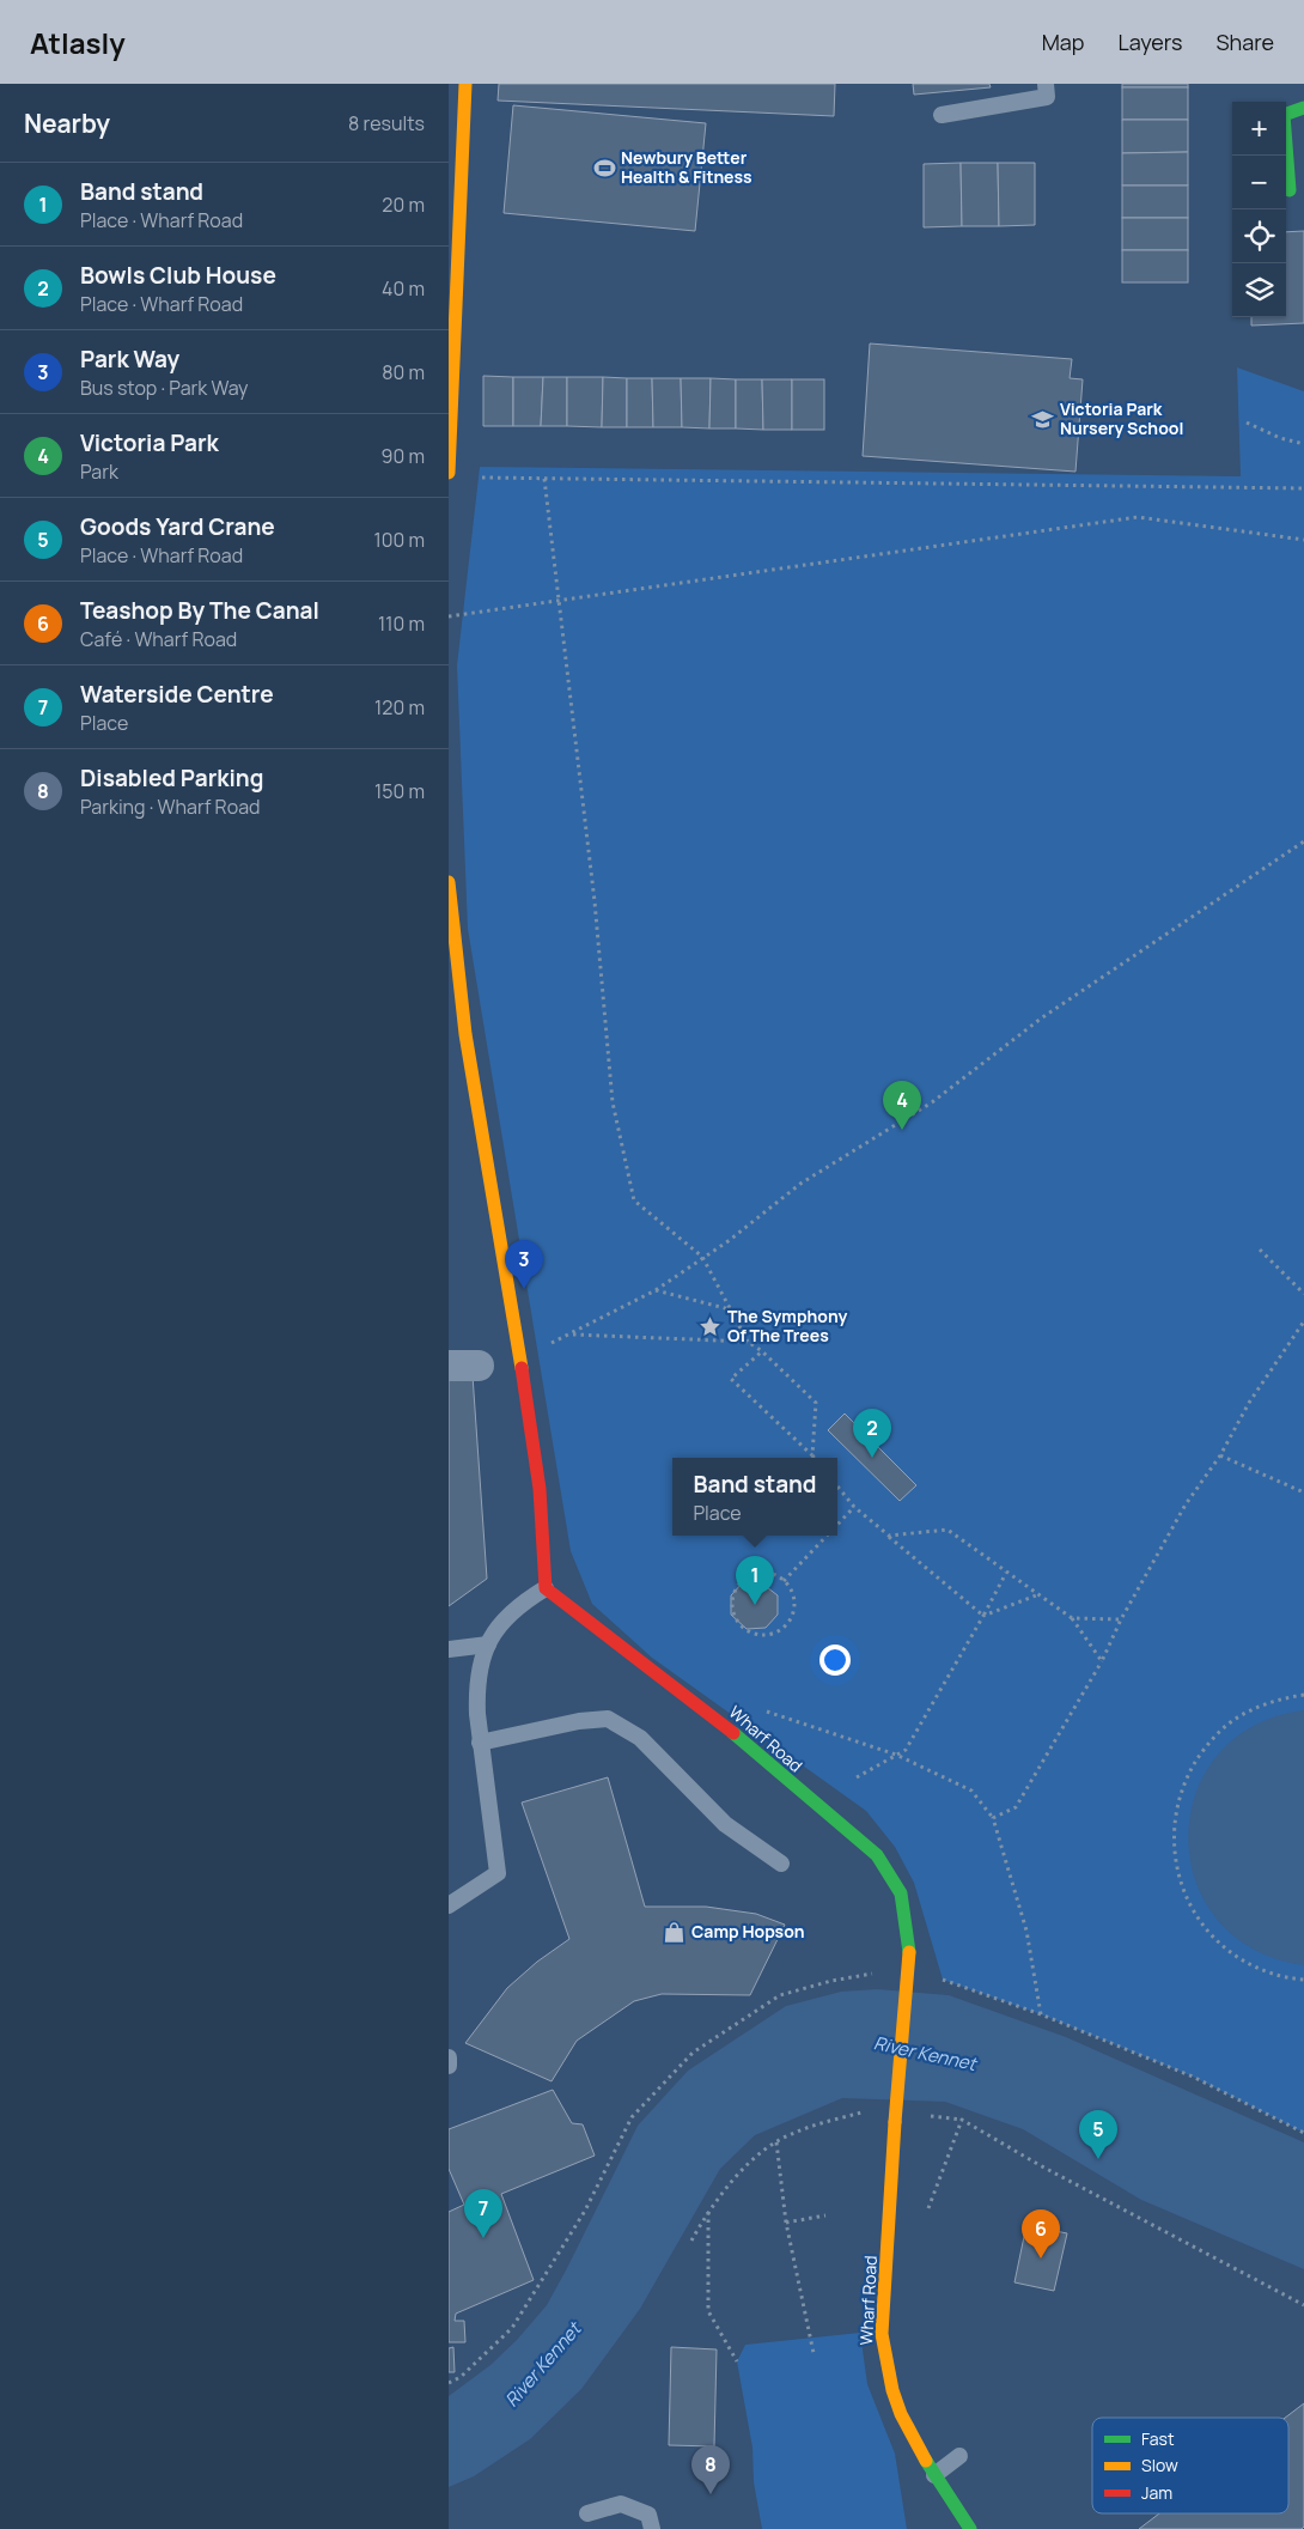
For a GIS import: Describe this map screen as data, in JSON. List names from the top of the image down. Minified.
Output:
{"streets":{"street":["Wharf Road"]},"water":["River Kennet"],"places":{"sports":["Newbury Better Health & Fitness"],"school or university":["Victoria Park Nursery School"],"place":["The Symphony Of The Trees"],"shop":["Camp Hopson"]},"legend":["Fast","Slow","Jam"],"page":{"header":"Atlasly","nav":["Map","Layers","Share"],"heading":["Nearby","8 results"],"map_buttons":["+","−"],"list":[{"mark":"1","name":"Band stand","note":"Place · Wharf Road","value":"20 m"},{"mark":"2","name":"Bowls Club House","note":"Place · Wharf Road","value":"40 m"},{"mark":"3","name":"Park Way","note":"Bus stop · Park Way","value":"80 m"},{"mark":"4","name":"Victoria Park","note":"Park","value":"90 m"},{"mark":"5","name":"Goods Yard Crane","note":"Place · Wharf Road","value":"100 m"},{"mark":"6","name":"Teashop By The Canal","note":"Café · Wharf Road","value":"110 m"},{"mark":"7","name":"Waterside Centre","note":"Place","value":"120 m"},{"mark":"8","name":"Disabled Parking","note":"Parking · Wharf Road","value":"150 m"}],"pins":["4","3","2","1","5","7","6","8"],"popup":["Band stand","Place"]}}
